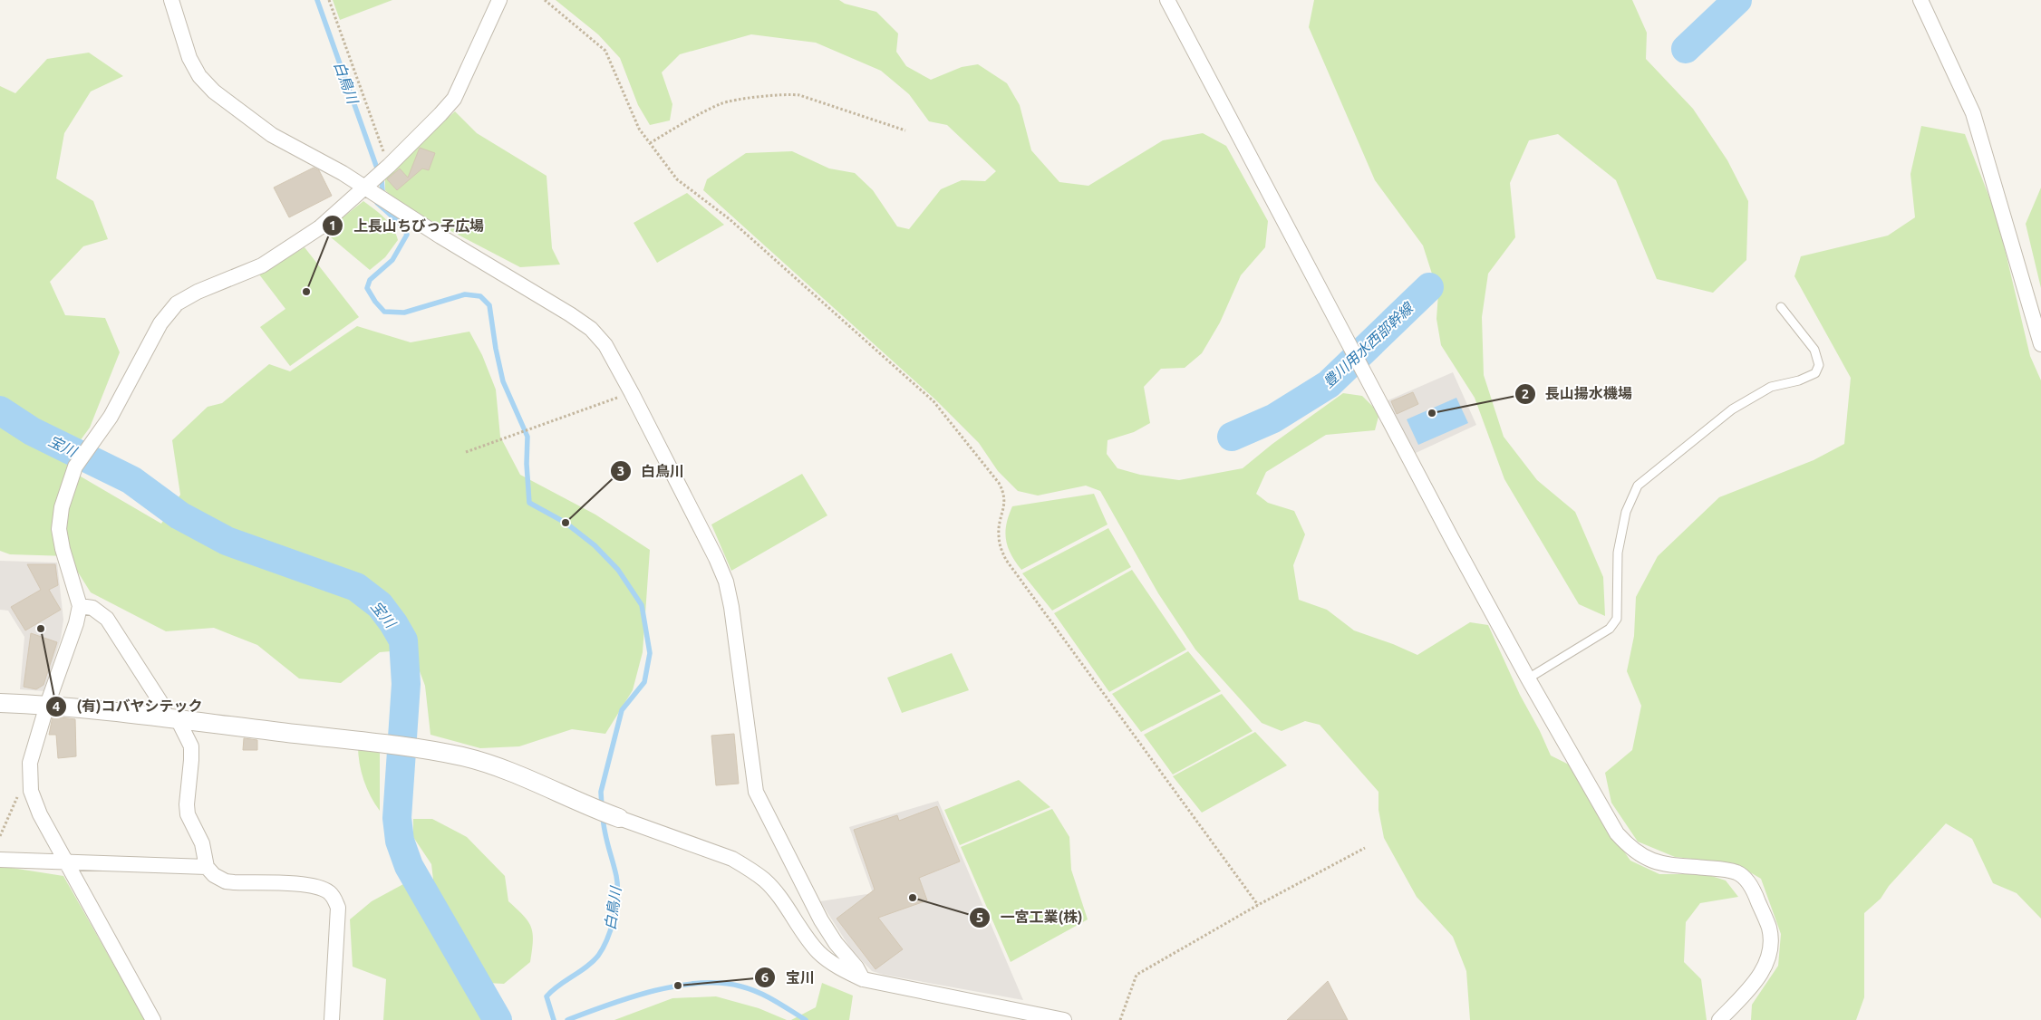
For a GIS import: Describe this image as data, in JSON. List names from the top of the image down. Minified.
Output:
{"water":["白鳥川","豊川用水西部幹線","宝川"],"places":["上長山ちびっ子広場","長山揚水機場","白鳥川","(有)コバヤシテック","一宮工業(株)","宝川"]}
